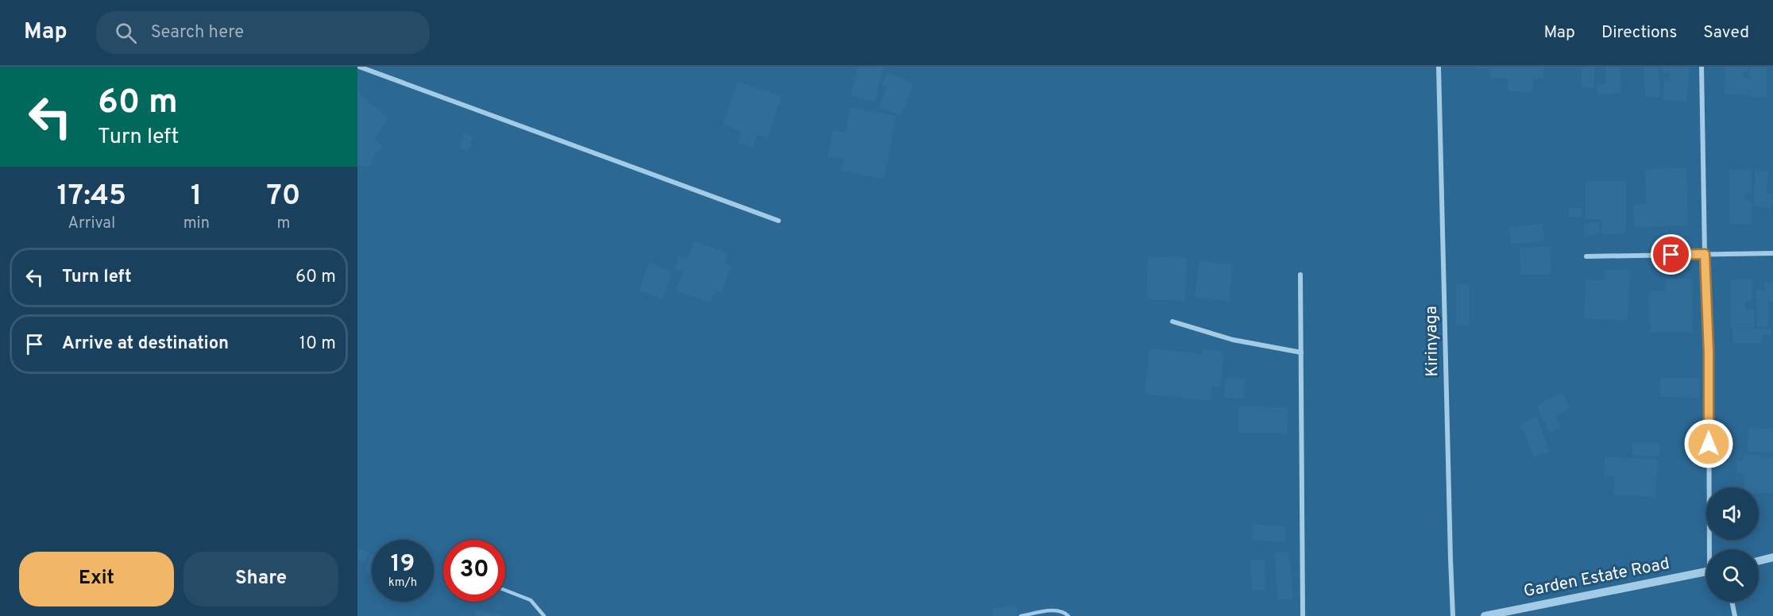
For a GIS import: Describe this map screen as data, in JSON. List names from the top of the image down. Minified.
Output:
{"streets":{"street":["Kirinyaga","Garden Estate Road"]},"page":{"header":"Map","search":"Search here","nav":["Map","Directions","Saved"],"turn":["60 m","Turn left"],"eta":["17:45","Arrival","1","min","70","m"],"list":[{"name":"Turn left","value":"60 m"},{"name":"Arrive at destination","value":"10 m"}],"speed":"19 km/h","limit":"30","buttons":["Exit","Share"]}}
